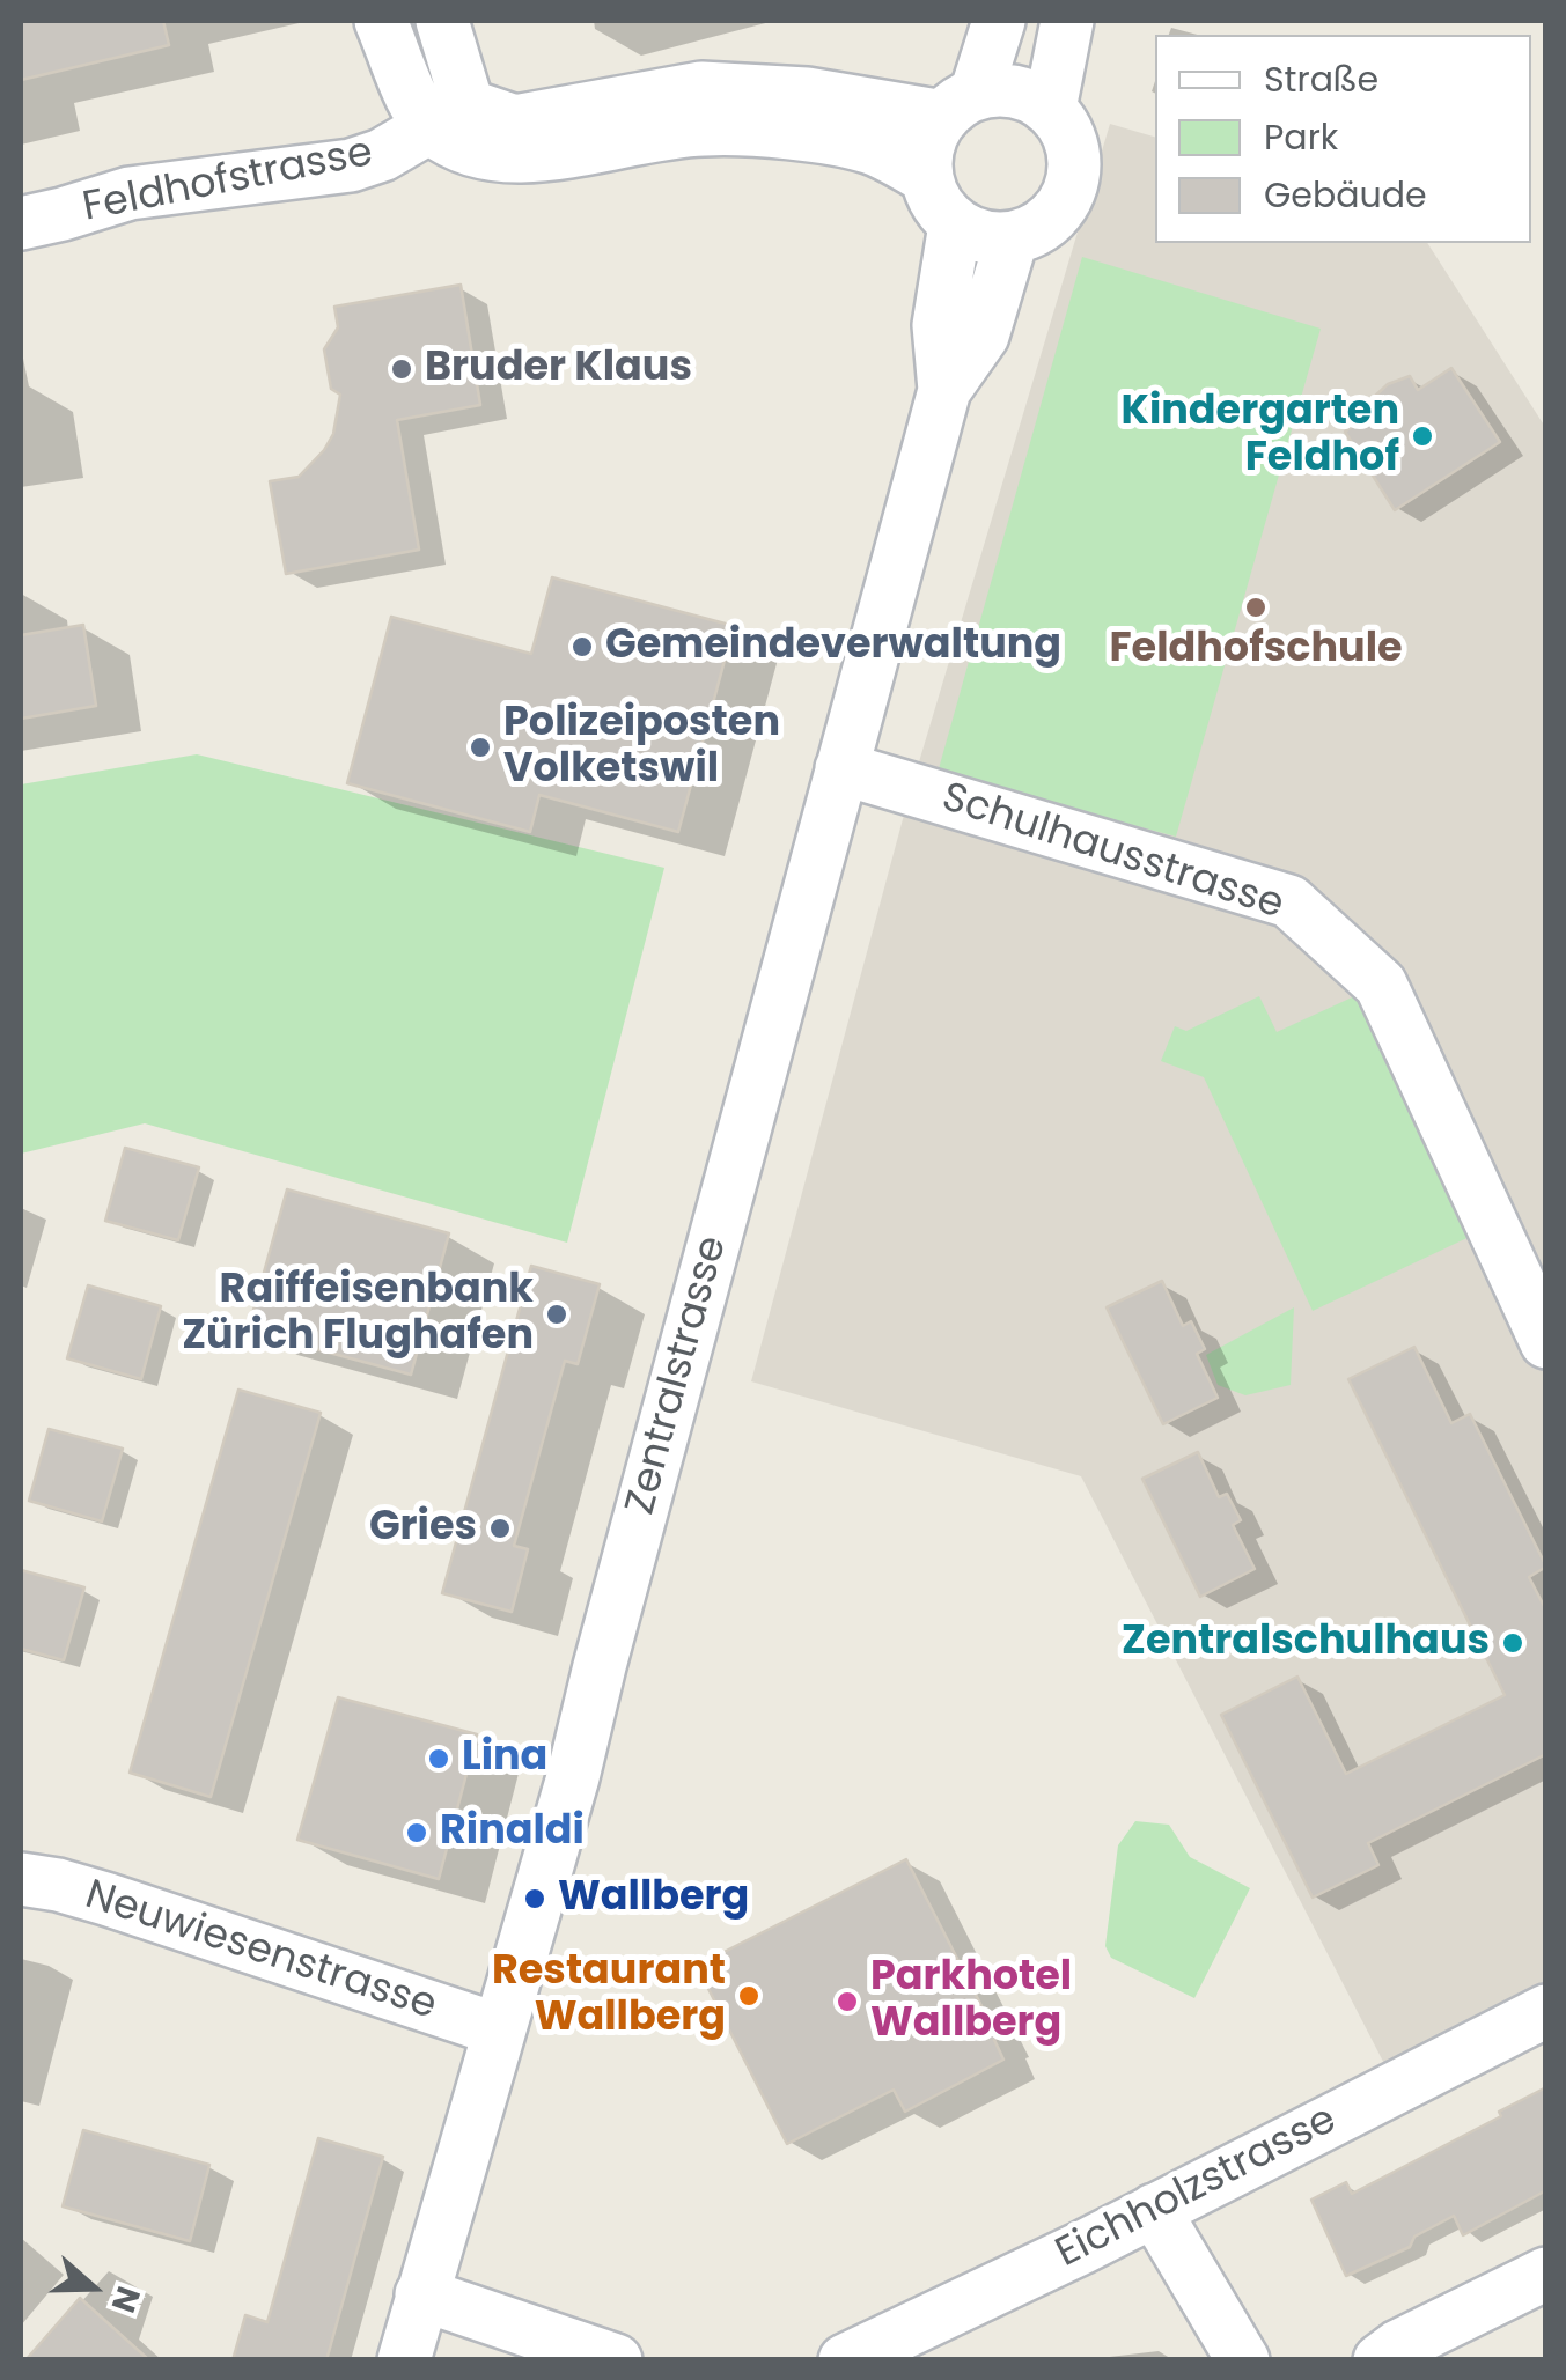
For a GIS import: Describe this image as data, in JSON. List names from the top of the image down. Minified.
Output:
{"streets":{"street":["Feldhofstrasse","Schulhausstrasse","Zentralstrasse","Neuwiesenstrasse","Eichholzstrasse"]},"crossings":[["Schulhausstrasse","Zentralstrasse"],["Zentralstrasse","Neuwiesenstrasse"]],"places":["Bruder Klaus","Kindergarten Feldhof","Feldhofschule","Gemeindeverwaltung","Polizeiposten Volketswil","Raiffeisenbank Zürich Flughafen","Gries","Zentralschulhaus","Lina","Rinaldi","Wallberg","Restaurant Wallberg","Parkhotel Wallberg"],"legend":["Straße","Park","Gebäude"],"north":"right"}
